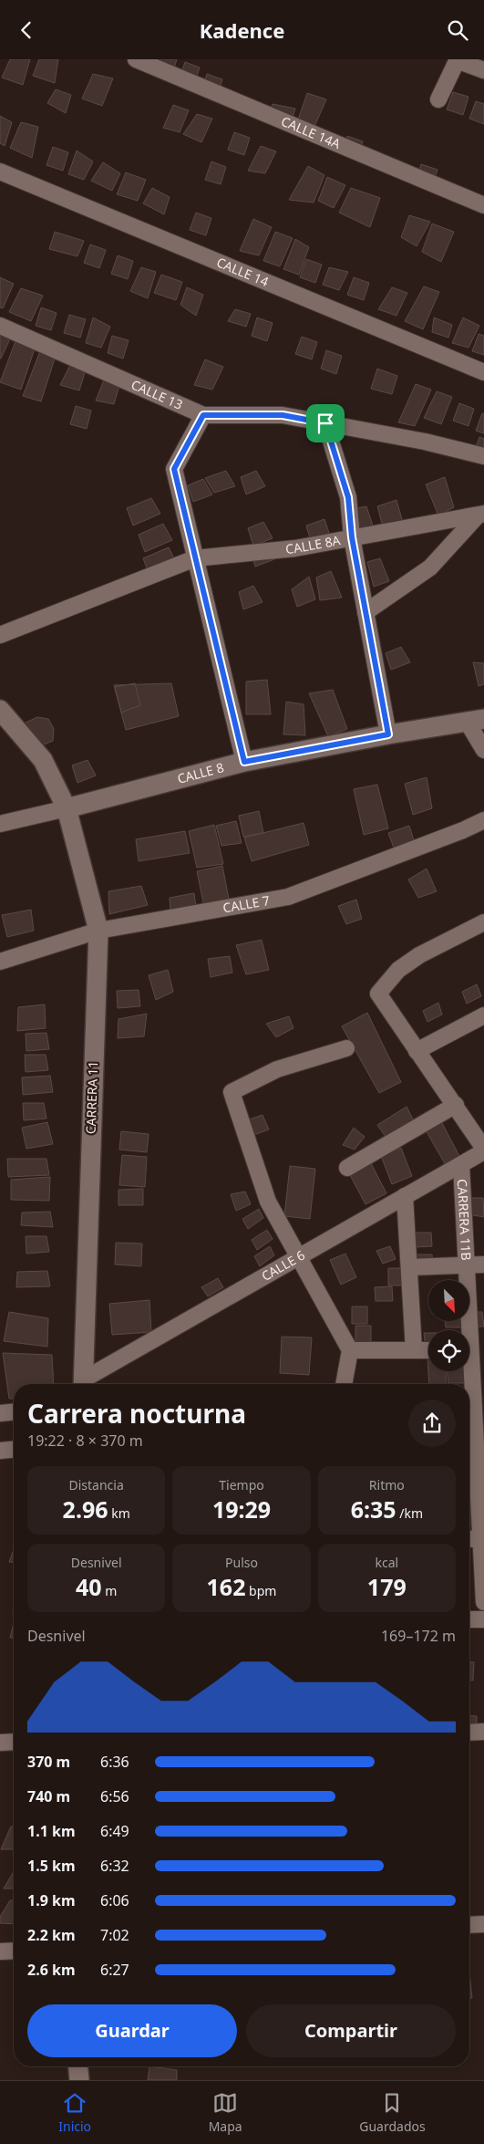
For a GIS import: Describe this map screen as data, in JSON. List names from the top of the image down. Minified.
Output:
{"streets":{"street":["CALLE 14A","CALLE 14","CALLE 13","CALLE 8A","CALLE 8","CALLE 7","CARRERA 11","CARRERA 11B","CALLE 6"]},"crossings":[["CALLE 8","CARRERA 11"],["CALLE 7","CARRERA 11"],["CARRERA 11B","CALLE 6"]],"north":"bottom right","page":{"header":"Kadence","heading":["Carrera nocturna","19:22 · 8 × 370 m"],"stats":[["Distancia","2.96 km"],["Tiempo","19:29"],["Ritmo","6:35 /km"],["Desnivel","40 m"],["Pulso","162 bpm"],["kcal","179"]],"chart":["Desnivel","169–172 m"],"list":[{"name":"370 m","note":"6:36"},{"name":"740 m","note":"6:56"},{"name":"1.1 km","note":"6:49"},{"name":"1.5 km","note":"6:32"},{"name":"1.9 km","note":"6:06"},{"name":"2.2 km","note":"7:02"},{"name":"2.6 km","note":"6:27"}],"buttons":["Guardar","Compartir"],"tabs":["Inicio","Mapa","Guardados"]}}
